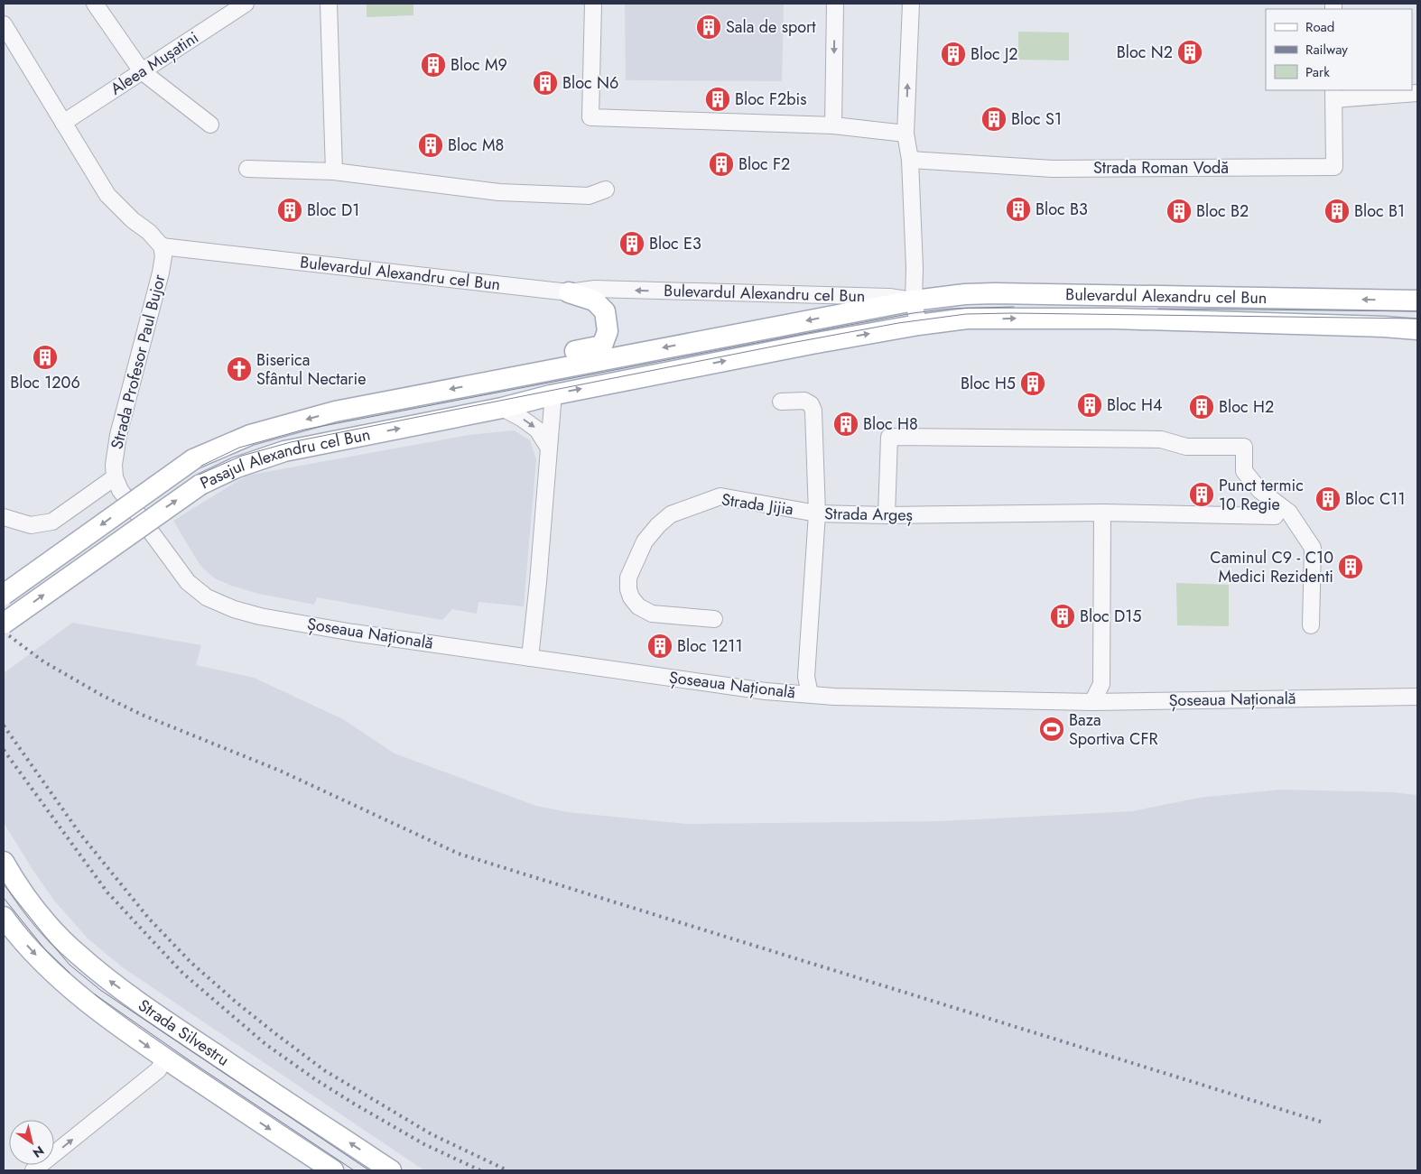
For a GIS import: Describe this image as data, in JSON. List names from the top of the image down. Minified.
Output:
{"streets":{"main road":["Bulevardul Alexandru cel Bun","Pasajul Alexandru cel Bun","Strada Silvestru"],"street":["Aleea Mușatini","Strada Roman Vodă","Strada Profesor Paul Bujor","Strada Jijia","Strada Argeș","Șoseaua Națională"]},"crossings":[["Bulevardul Alexandru cel Bun","Strada Profesor Paul Bujor"],["Bulevardul Alexandru cel Bun","Pasajul Alexandru cel Bun"],["Strada Profesor Paul Bujor","Șoseaua Națională"],["Strada Jijia","Strada Argeș"],["Strada Argeș","Șoseaua Națională"]],"places":{"building":["Sala de sport","Bloc N2","Bloc J2","Bloc M9","Bloc N6","Bloc F2bis","Bloc S1","Bloc M8","Bloc F2","Bloc B3","Bloc D1","Bloc B2","Bloc B1","Bloc E3","Bloc 1206","Bloc H5","Bloc H4","Bloc H2","Bloc H8","Punct termic 10 Regie","Bloc C11","Caminul C9 - C10 Medici Rezidenti","Bloc D15","Bloc 1211"],"church":["Biserica Sfântul Nectarie"],"sports":["Baza Sportiva CFR"]},"legend":["Road","Railway","Park"],"north":"bottom right"}
